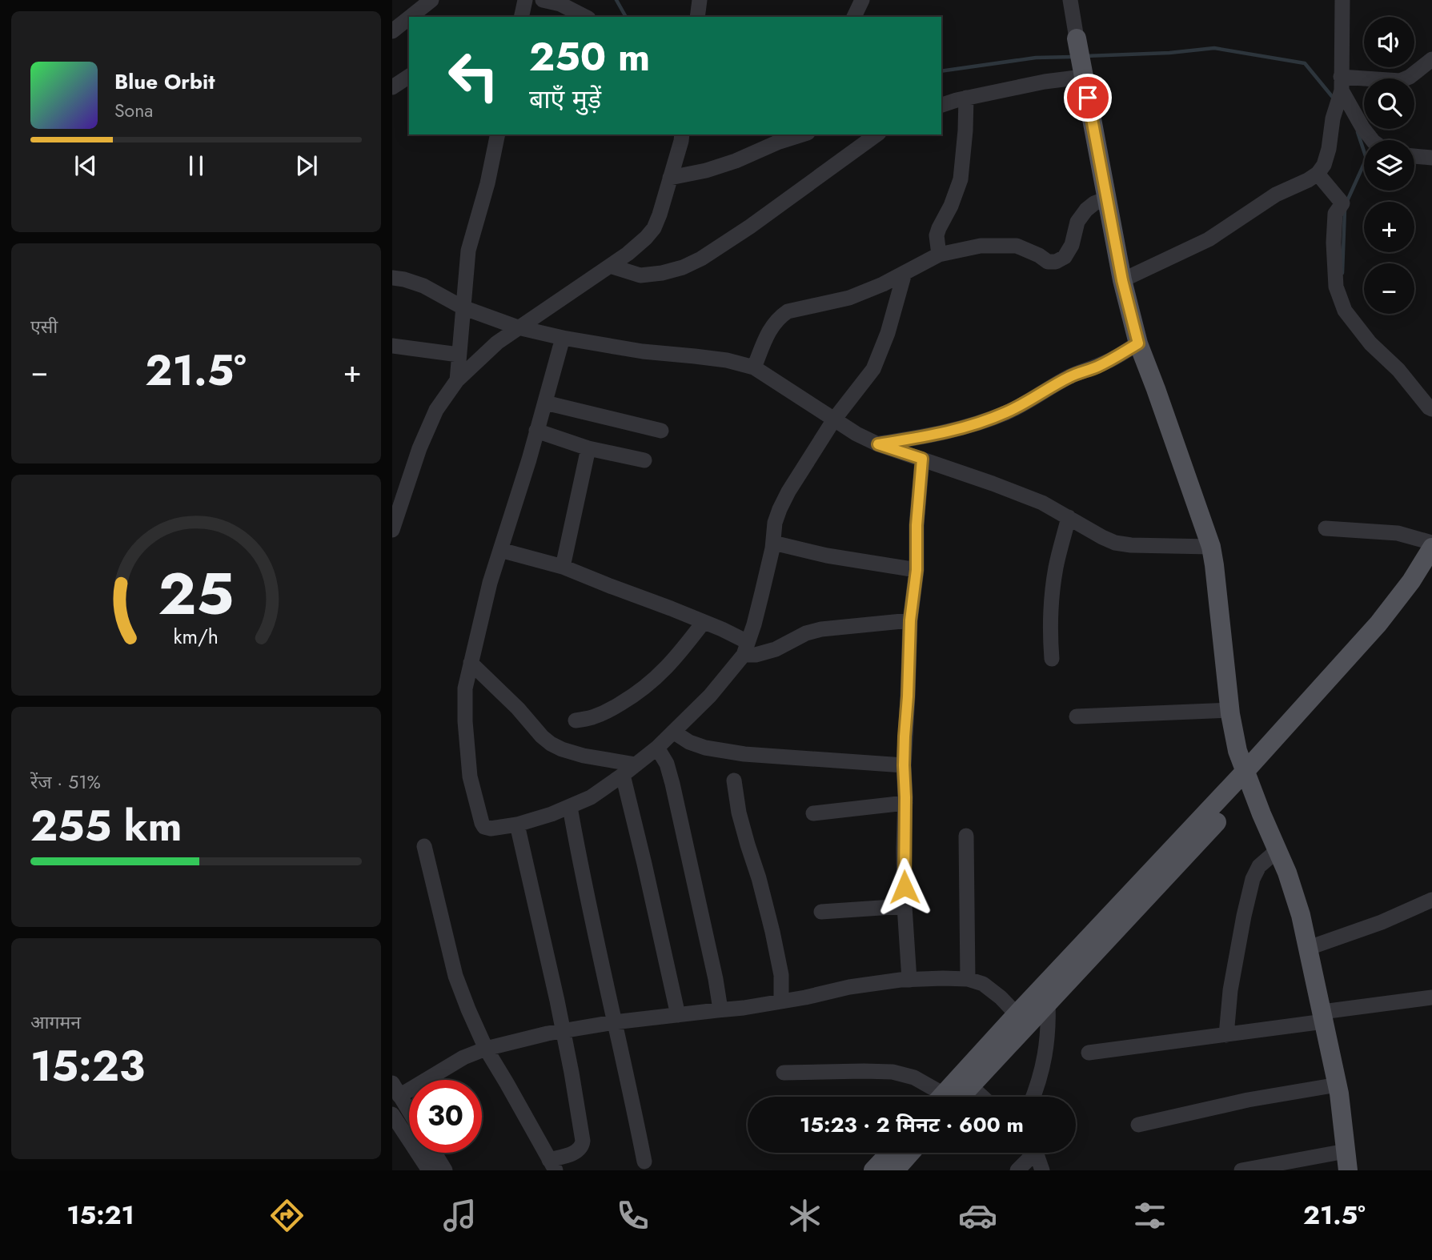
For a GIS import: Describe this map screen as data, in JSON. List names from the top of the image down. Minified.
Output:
{"page":{"map_buttons":["+","−"],"turn":["250 m","बाएँ मुड़ें"],"song":["Blue Orbit","Sona"],"tile":["एसी",["रेंज · 51%","255 km"],["आगमन","15:23"]],"heat":["−","21.5°","+"],"limit":"30","trip":"15:23 · 2 मिनट · 600 m","tabs":["15:21","21.5°"],"gauge":["25","km/h"]}}
